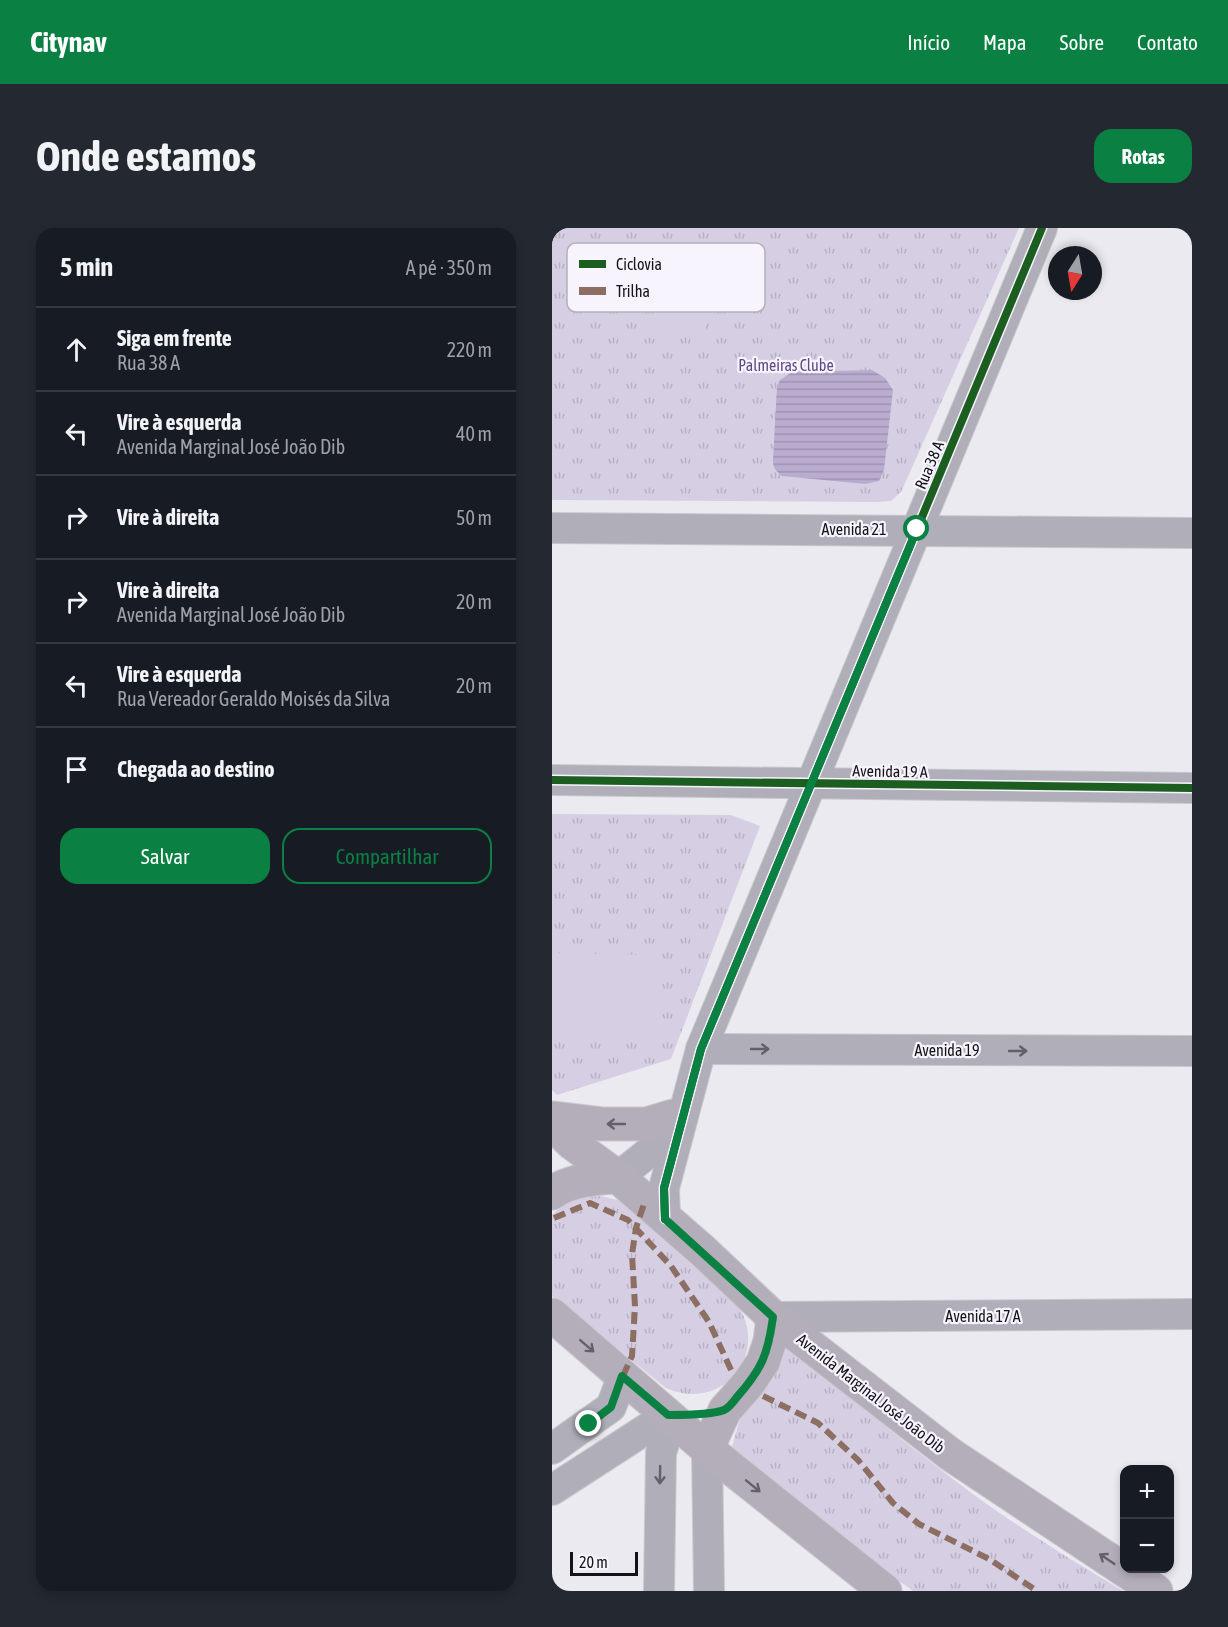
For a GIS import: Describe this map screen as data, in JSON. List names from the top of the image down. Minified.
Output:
{"streets":{"main road":["Avenida Marginal José João Dib"],"street":["Rua 38 A","Avenida 21","Avenida 19 A","Avenida 19","Avenida 17 A"]},"crossings":[["Rua 38 A","Avenida 21"],["Rua 38 A","Avenida 19 A"],["Rua 38 A","Avenida 19"],["Rua 38 A","Avenida Marginal José João Dib"],["Avenida 17 A","Avenida Marginal José João Dib"]],"one_way":["Avenida 19"],"parks":["Palmeiras Clube"],"legend":["Ciclovia","Trilha"],"scale_bar":"20 m","north":"bottom","page":{"header":"Citynav","nav":["Início","Mapa","Sobre","Contato"],"buttons":["Rotas",["Salvar","Compartilhar"]],"title":"Onde estamos","heading":["5 min","A pé · 350 m"],"list":[["Siga em frente","Rua 38 A","220 m"],["Vire à esquerda","Avenida Marginal José João Dib","40 m"],["Vire à direita","50 m"],["Vire à direita","Avenida Marginal José João Dib","20 m"],["Vire à esquerda","Rua Vereador Geraldo Moisés da Silva","20 m"],"Chegada ao destino"],"map_buttons":["+","−"],"scale":"20 m"}}
